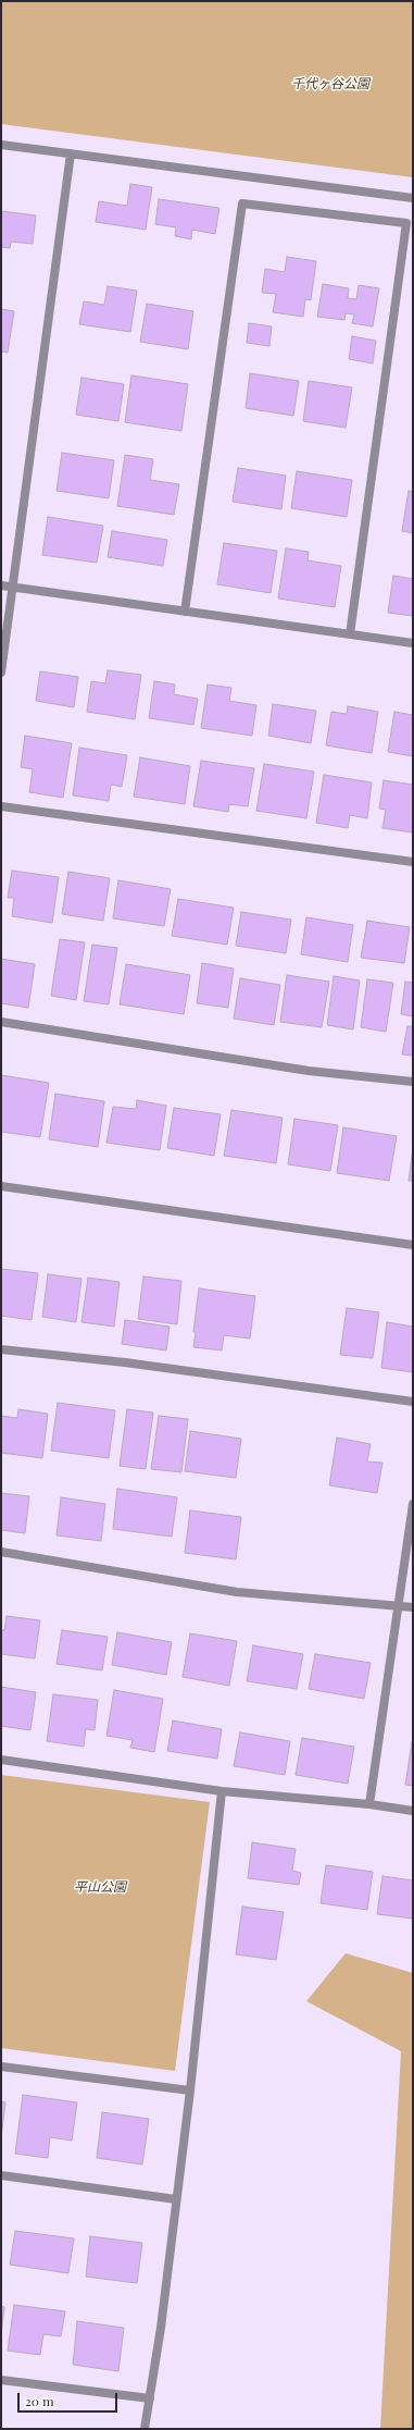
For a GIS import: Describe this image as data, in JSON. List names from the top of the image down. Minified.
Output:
{"parks":["千代ヶ谷公園","平山公園"],"scale_bar":"20 m"}
